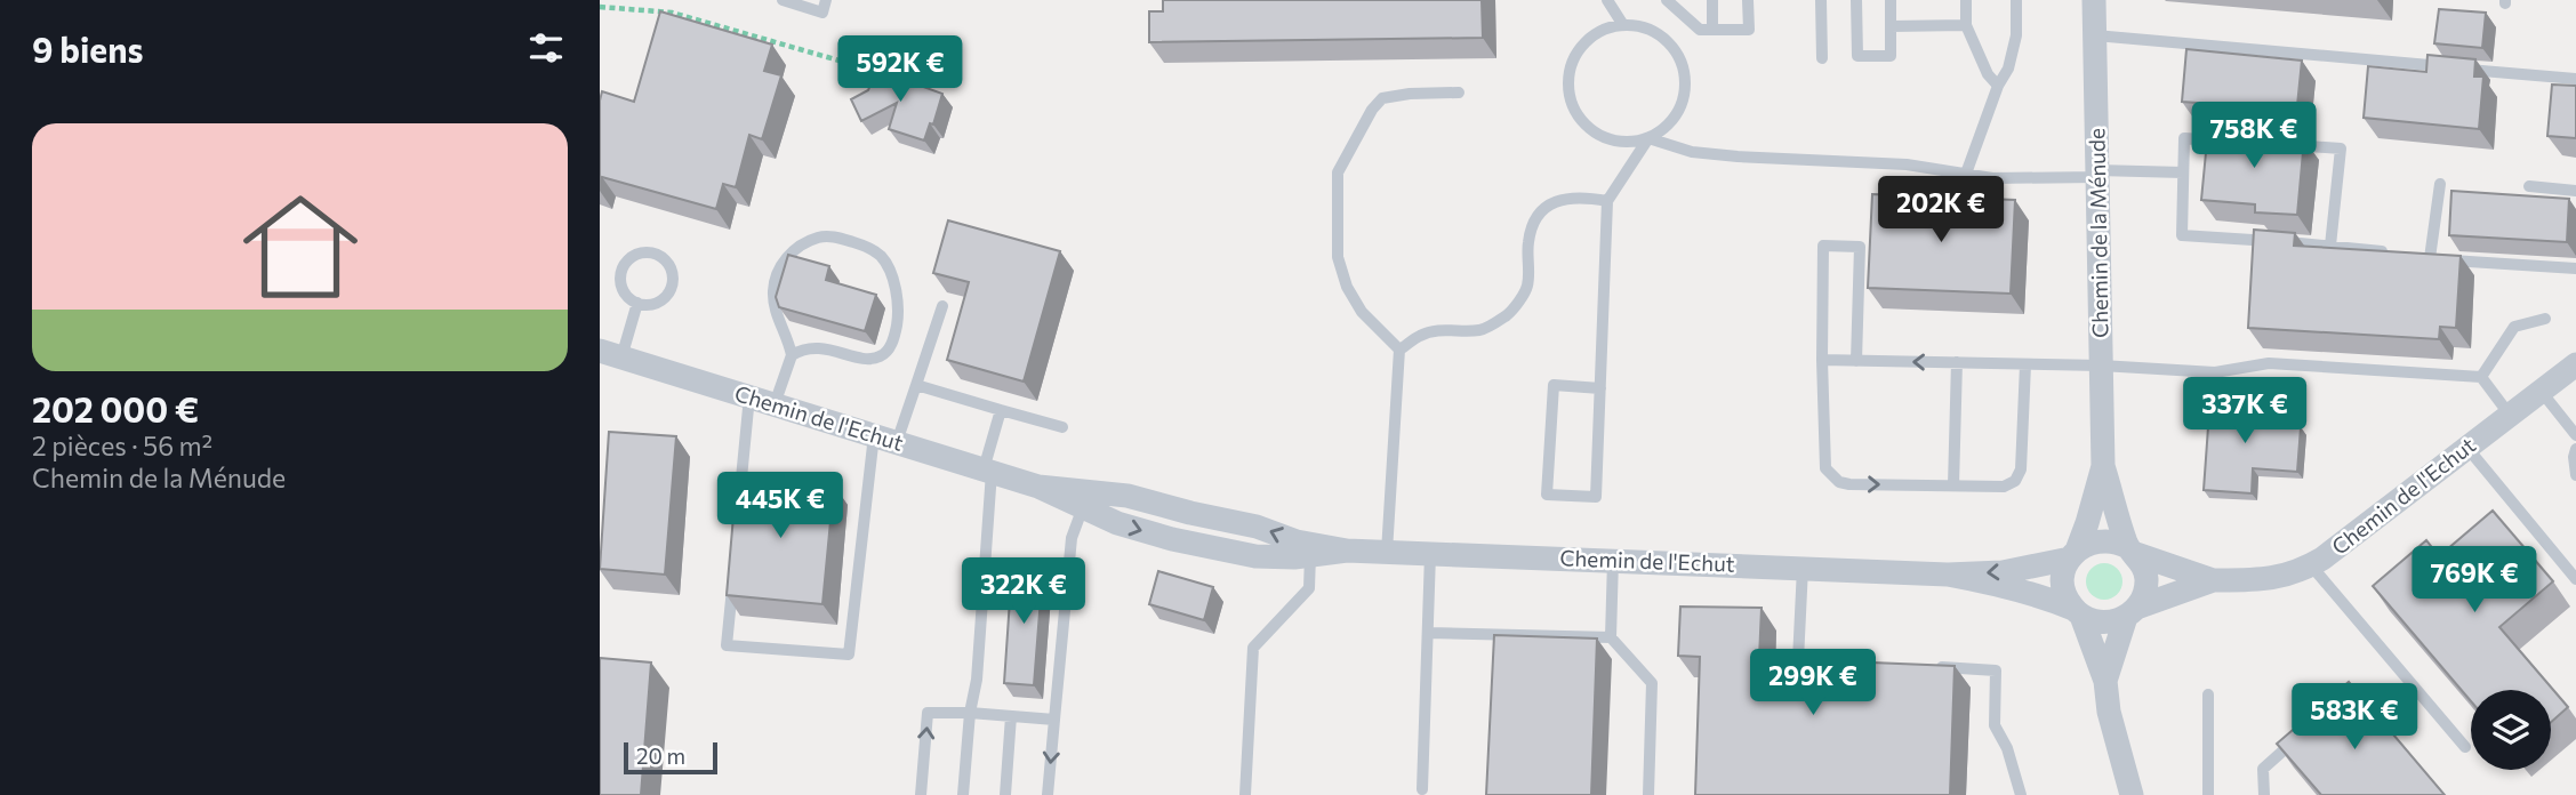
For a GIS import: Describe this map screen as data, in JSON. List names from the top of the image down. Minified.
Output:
{"streets":{"street":["Chemin de la Ménude","Chemin de l'Echut"]},"crossings":[["Chemin de la Ménude","Chemin de l'Echut"]],"scale_bar":"20 m","page":{"heading":"9 biens","price":["592K €","758K €","202K €","337K €","445K €","769K €","322K €","299K €","583K €"],"list":[{"name":"202 000 €","note":"2 pièces · 56 m² · Chemin de la Ménude"}],"scale":"20 m"}}
